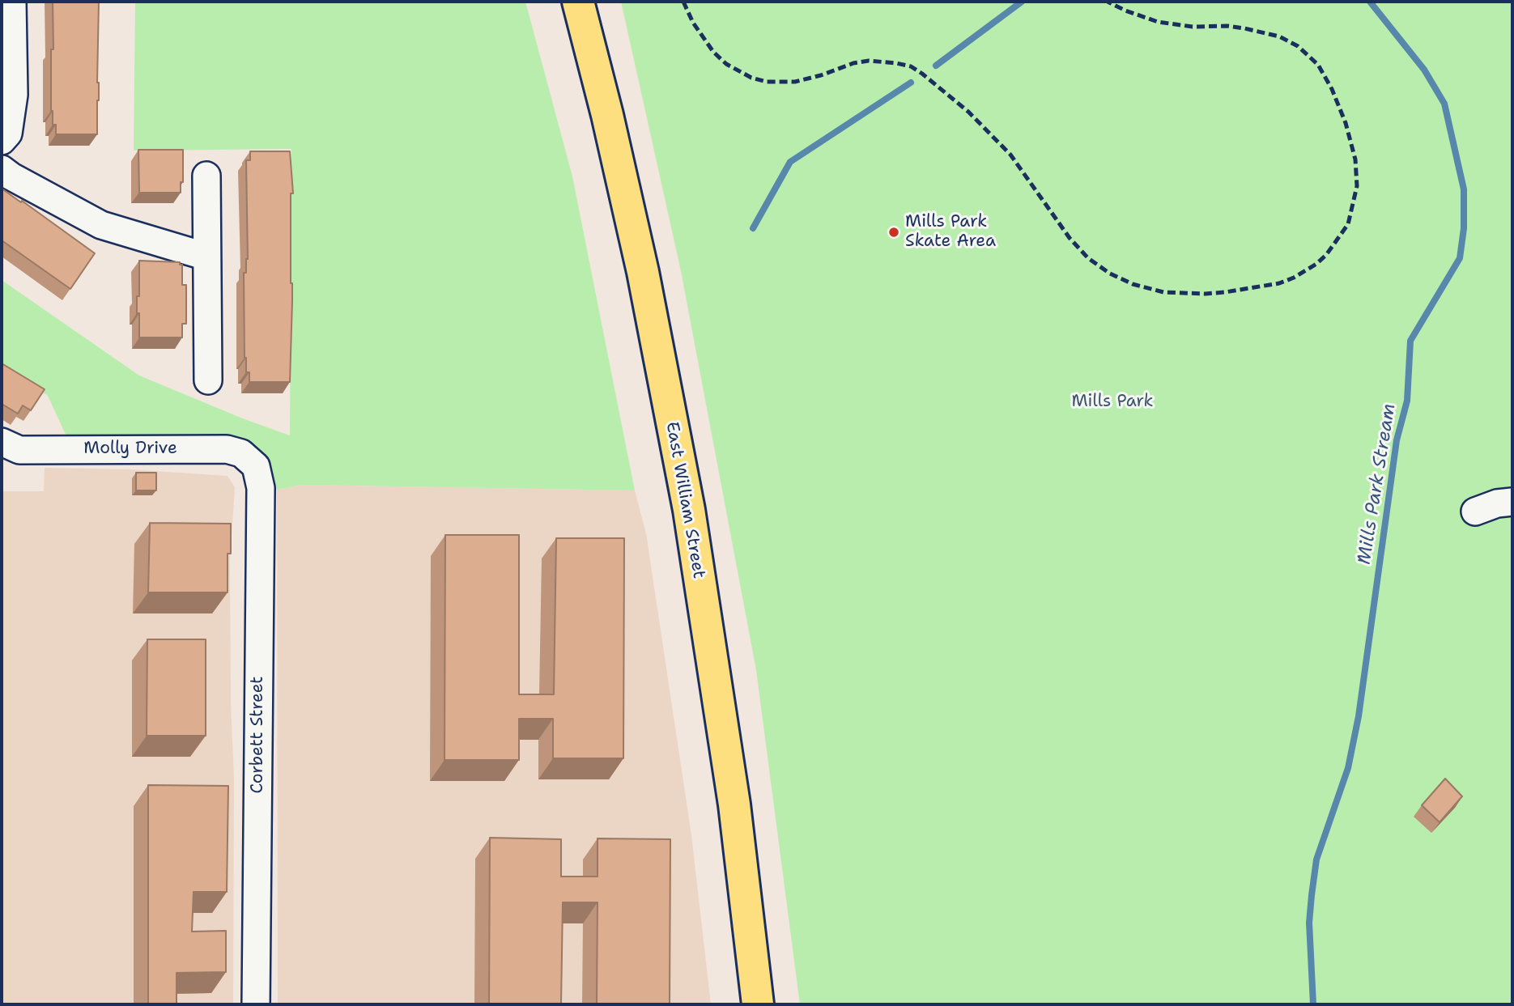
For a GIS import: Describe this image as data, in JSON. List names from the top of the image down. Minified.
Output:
{"streets":{"main road":["East William Street"],"street":["Molly Drive","Corbett Street"]},"crossings":[["Molly Drive","Corbett Street"]],"water":["Mills Park Stream"],"parks":["Mills Park"],"places":["Mills Park Skate Area"]}
